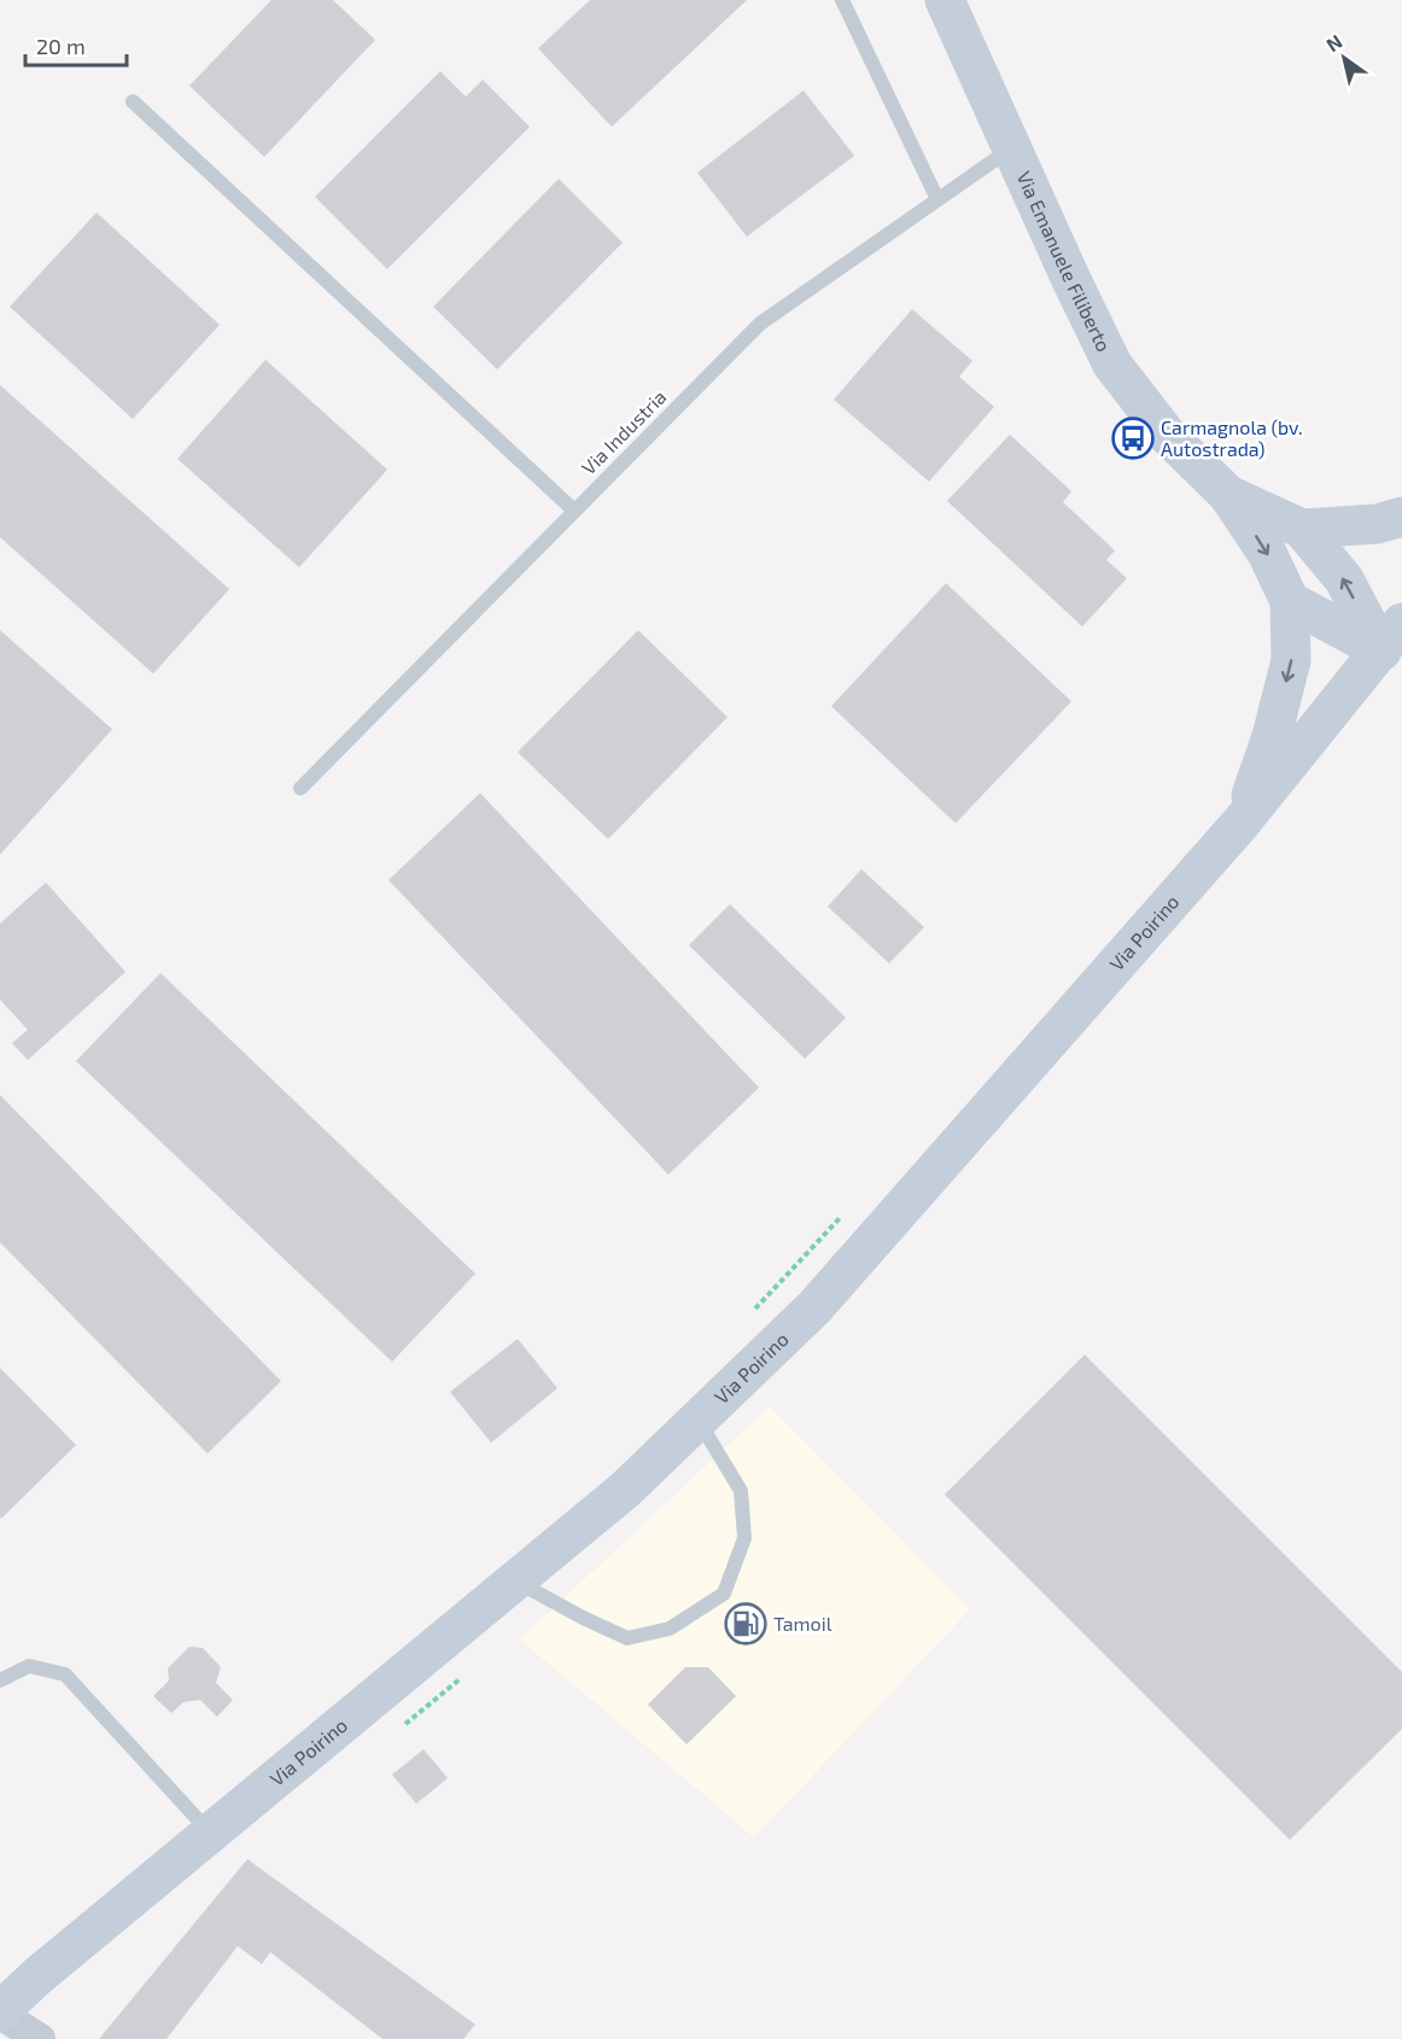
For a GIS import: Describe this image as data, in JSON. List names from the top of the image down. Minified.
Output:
{"streets":{"main road":["Via Emanuele Filiberto","Via Poirino"],"lane":["Via Industria"]},"crossings":[["Via Emanuele Filiberto","Via Industria"]],"places":{"bus stop":["Carmagnola (bv. Autostrada)"],"fuel station":["Tamoil"]},"scale_bar":"20 m","north":"top left"}
